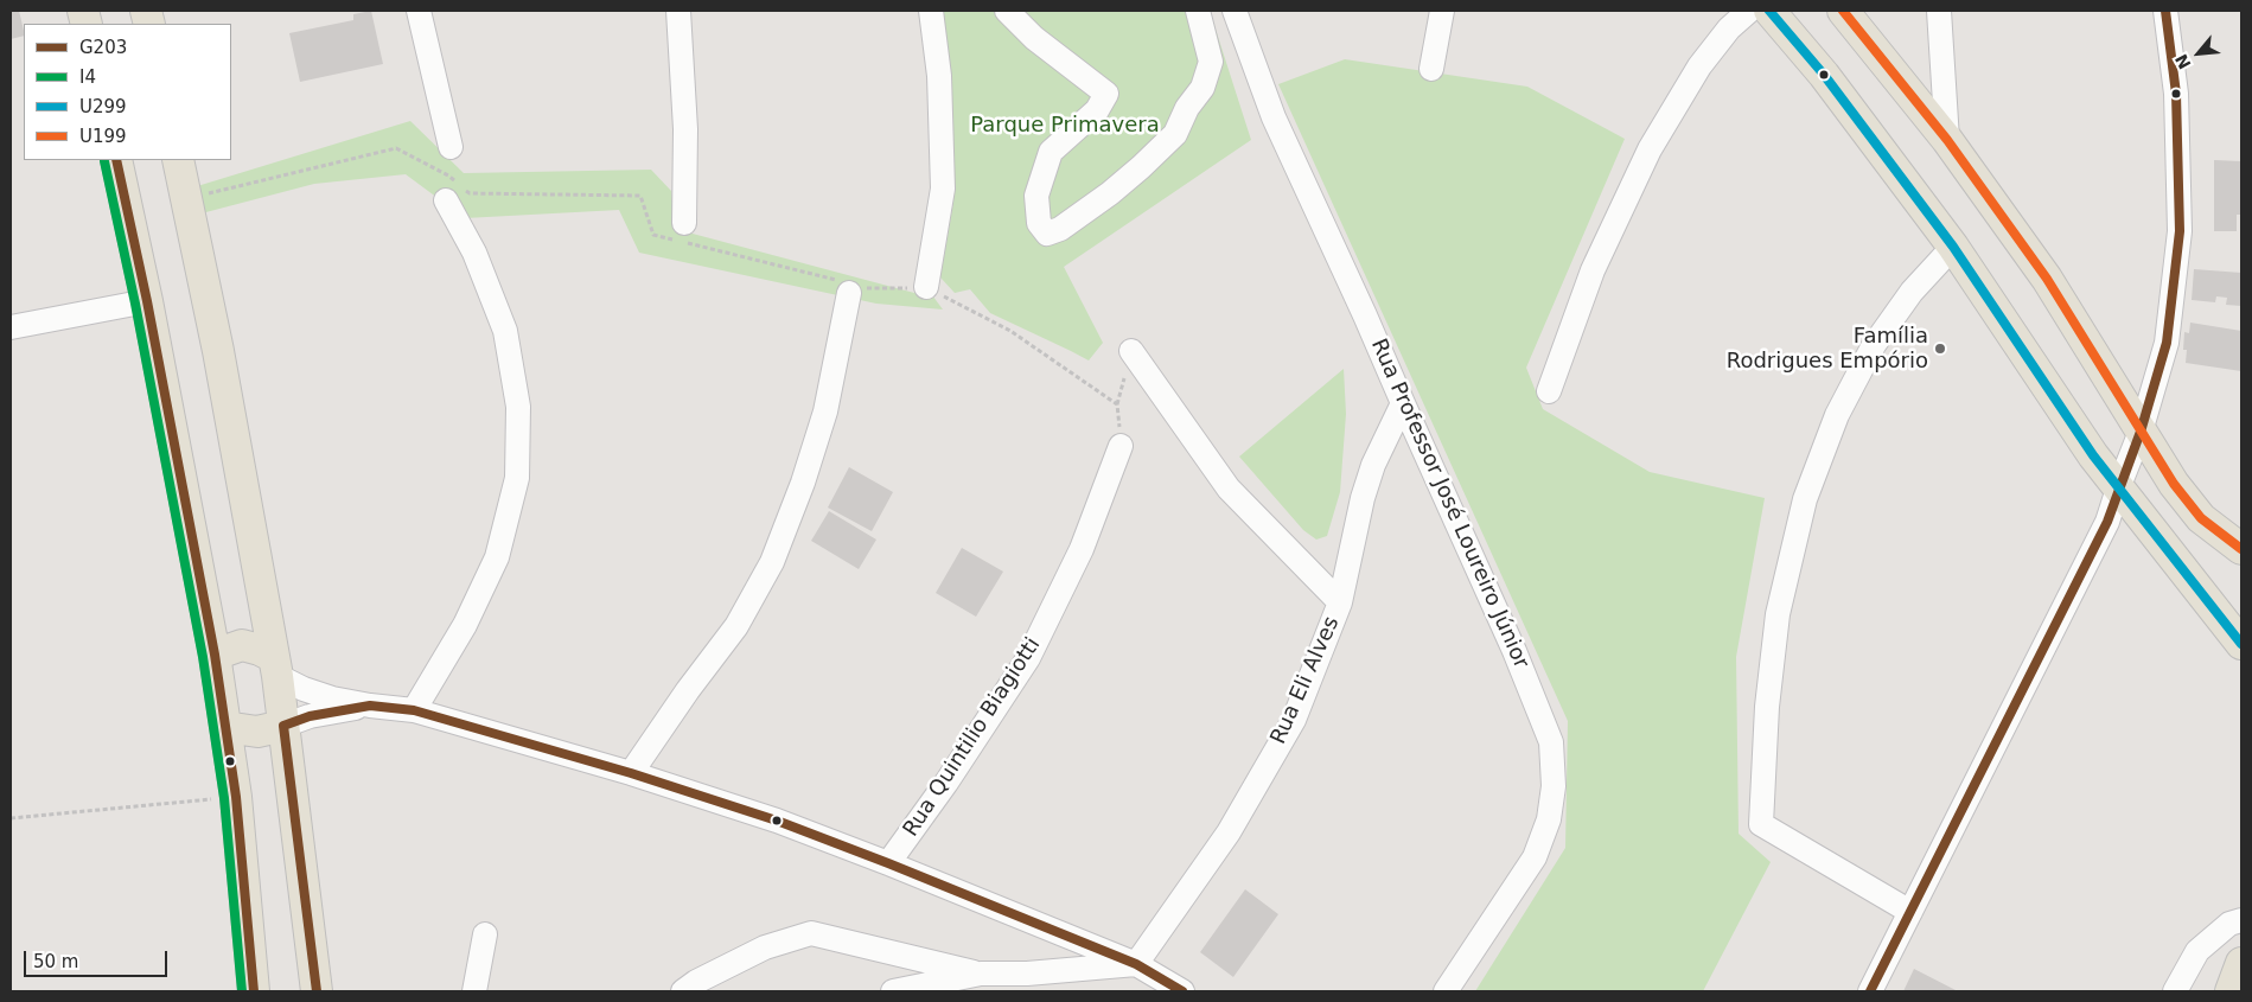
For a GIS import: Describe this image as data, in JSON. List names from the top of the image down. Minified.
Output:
{"streets":{"street":["Rua Professor José Loureiro Júnior","Rua Eli Alves","Rua Quintilio Biagiotti"]},"crossings":[["Rua Professor José Loureiro Júnior","Rua Eli Alves"]],"parks":["Parque Primavera"],"places":["Família Rodrigues Empório"],"lines":["transit line G203","transit line U299","transit line U199","transit line I4"],"legend":["G203","I4","U299","U199"],"scale_bar":"50 m","north":"bottom left"}
